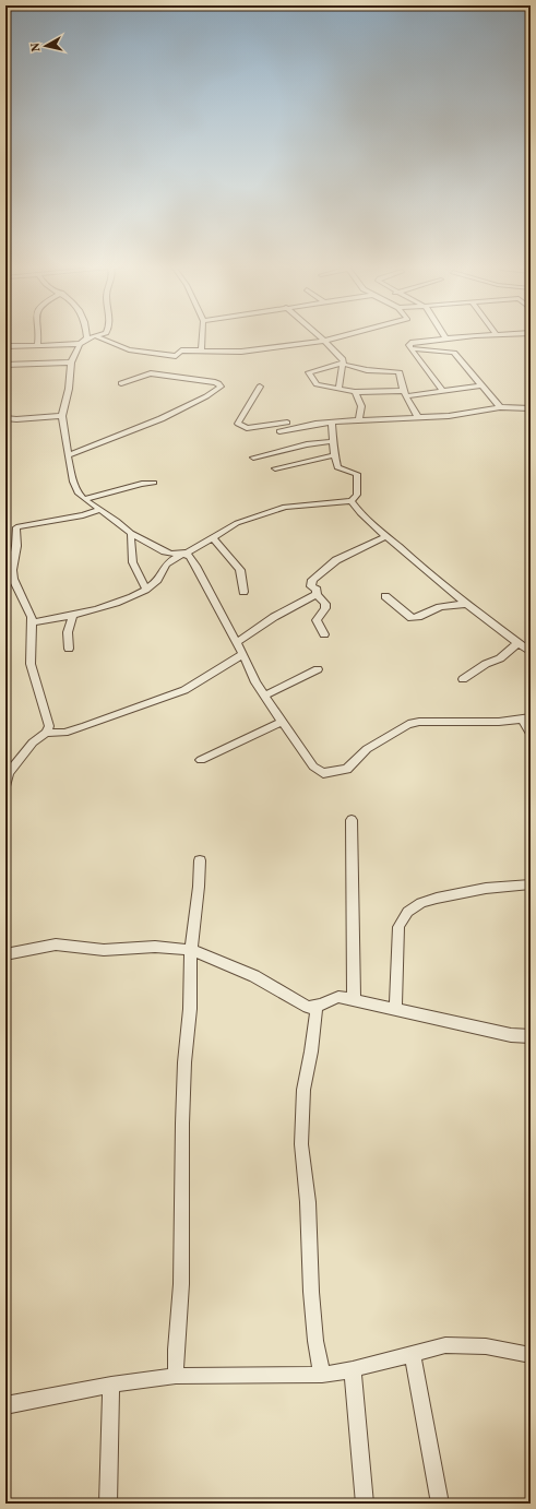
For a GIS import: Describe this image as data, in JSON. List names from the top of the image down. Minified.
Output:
{"north":"left"}
